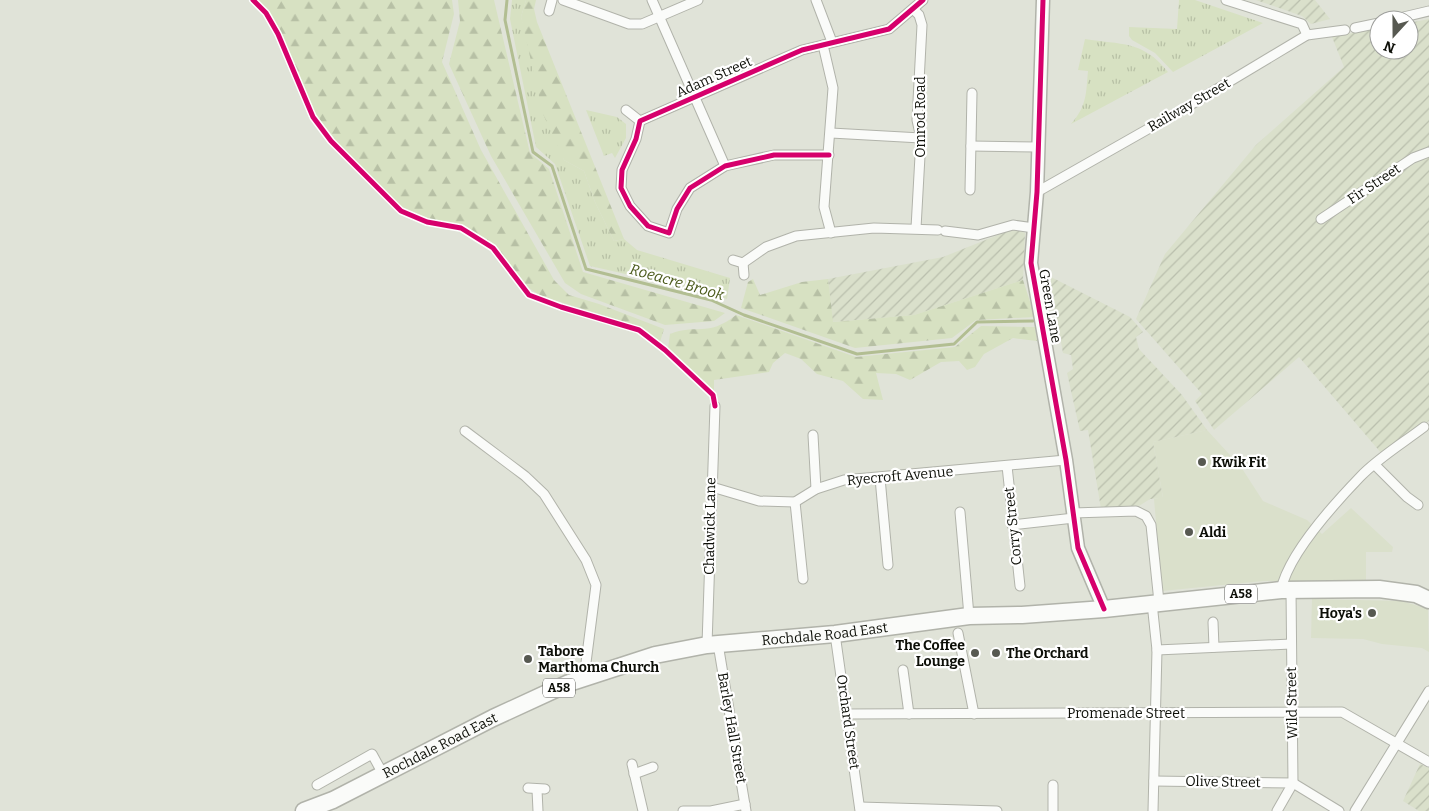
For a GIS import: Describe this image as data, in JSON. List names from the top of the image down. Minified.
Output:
{"streets":{"highway":["A58","Rochdale Road East"],"street":["Adam Street","Railway Street","Omrod Road","Fir Street","Green Lane","Ryecroft Avenue","Chadwick Lane","Corry Street","Wild Street","Promenade Street","Orchard Street","Barley Hall Street","Olive Street"]},"crossings":[["Adam Street","Omrod Road"],["Railway Street","Green Lane"],["Green Lane","Ryecroft Avenue"],["Green Lane","Rochdale Road East"],["Ryecroft Avenue","Corry Street"],["Chadwick Lane","Rochdale Road East"],["Chadwick Lane","Barley Hall Street"],["Rochdale Road East","Wild Street"],["Rochdale Road East","Orchard Street"],["Rochdale Road East","Barley Hall Street"],["Wild Street","Promenade Street"],["Wild Street","Olive Street"],["Promenade Street","Orchard Street"]],"water":["Roeacre Brook"],"places":["Kwik Fit","Aldi","Hoya's","The Coffee Lounge","The Orchard","Tabore Marthoma Church"],"north":"bottom"}
